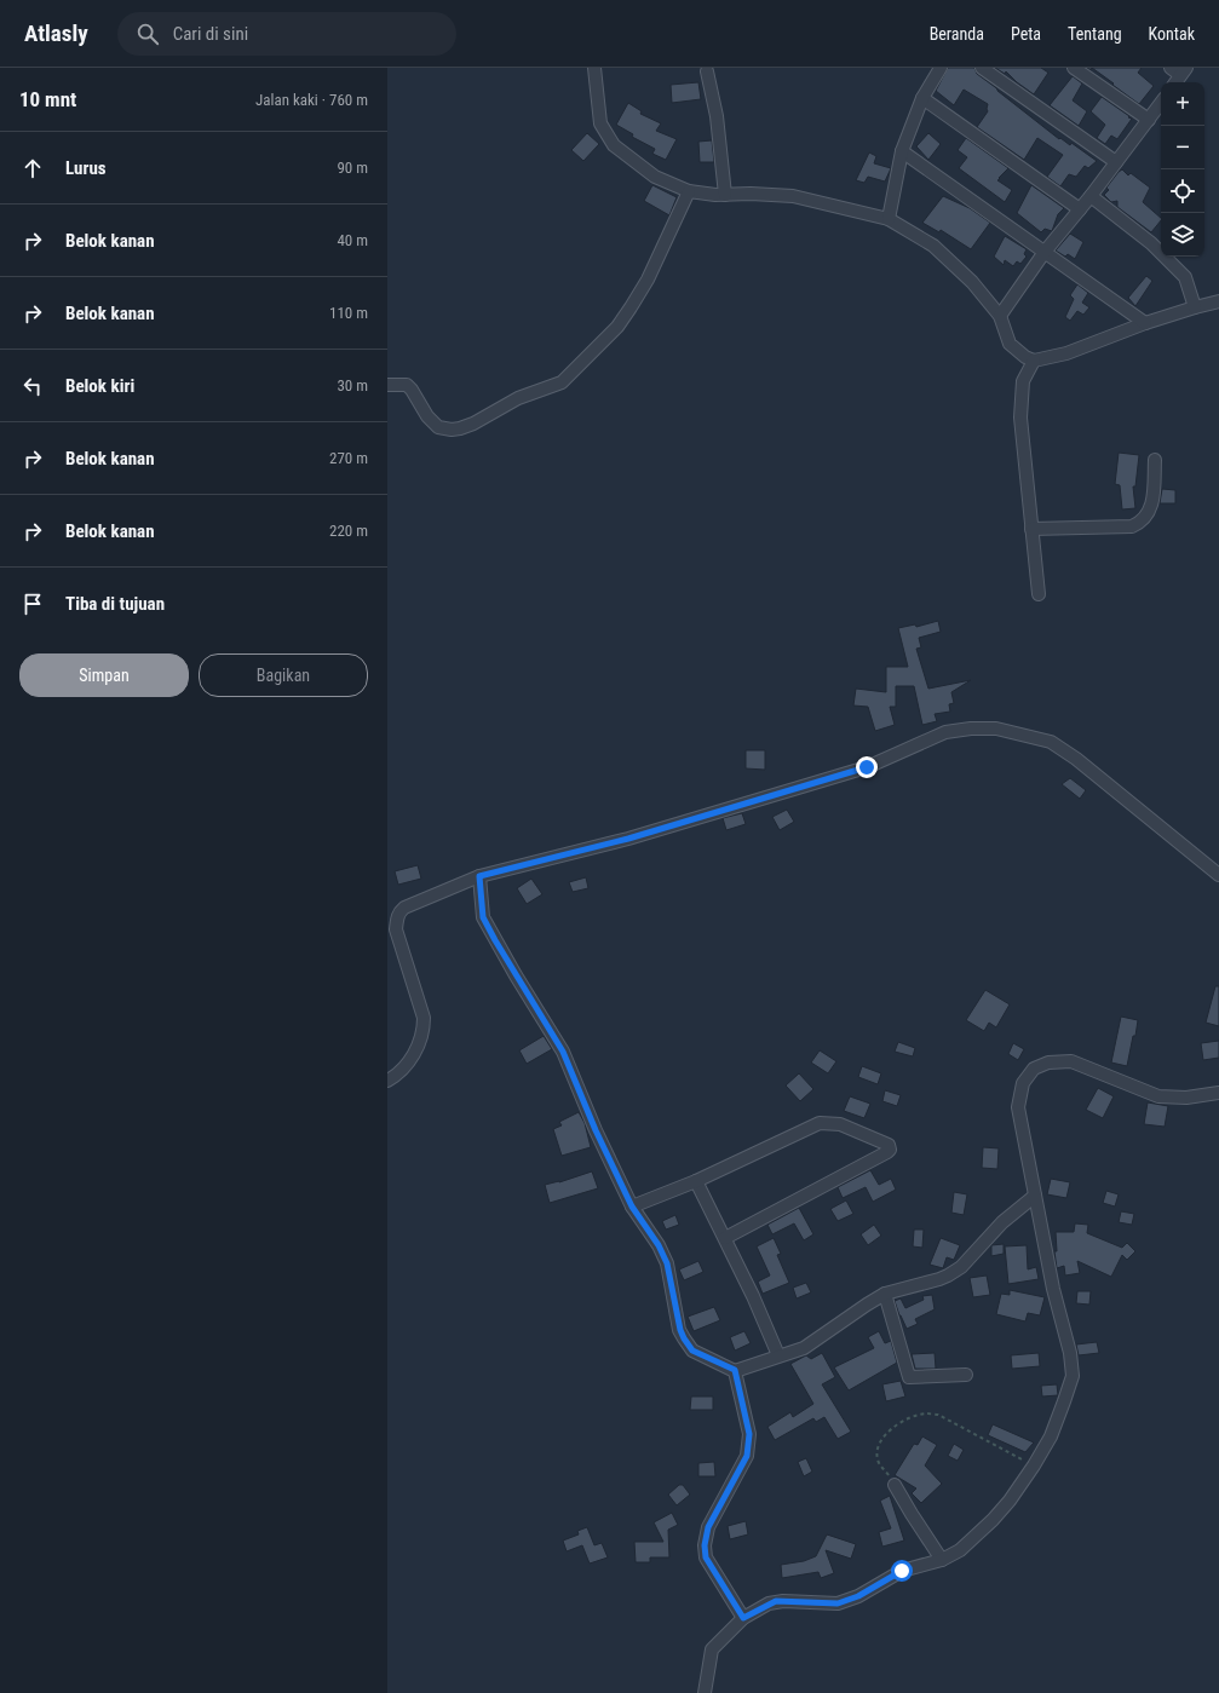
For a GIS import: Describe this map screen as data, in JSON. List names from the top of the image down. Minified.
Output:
{"page":{"header":"Atlasly","search":"Cari di sini","nav":["Beranda","Peta","Tentang","Kontak"],"heading":["10 mnt","Jalan kaki · 760 m"],"map_buttons":["+","−"],"list":[["Lurus","90 m"],["Belok kanan","40 m"],["Belok kanan","110 m"],["Belok kiri","30 m"],["Belok kanan","270 m"],["Belok kanan","220 m"],"Tiba di tujuan"],"buttons":["Simpan","Bagikan"]}}
